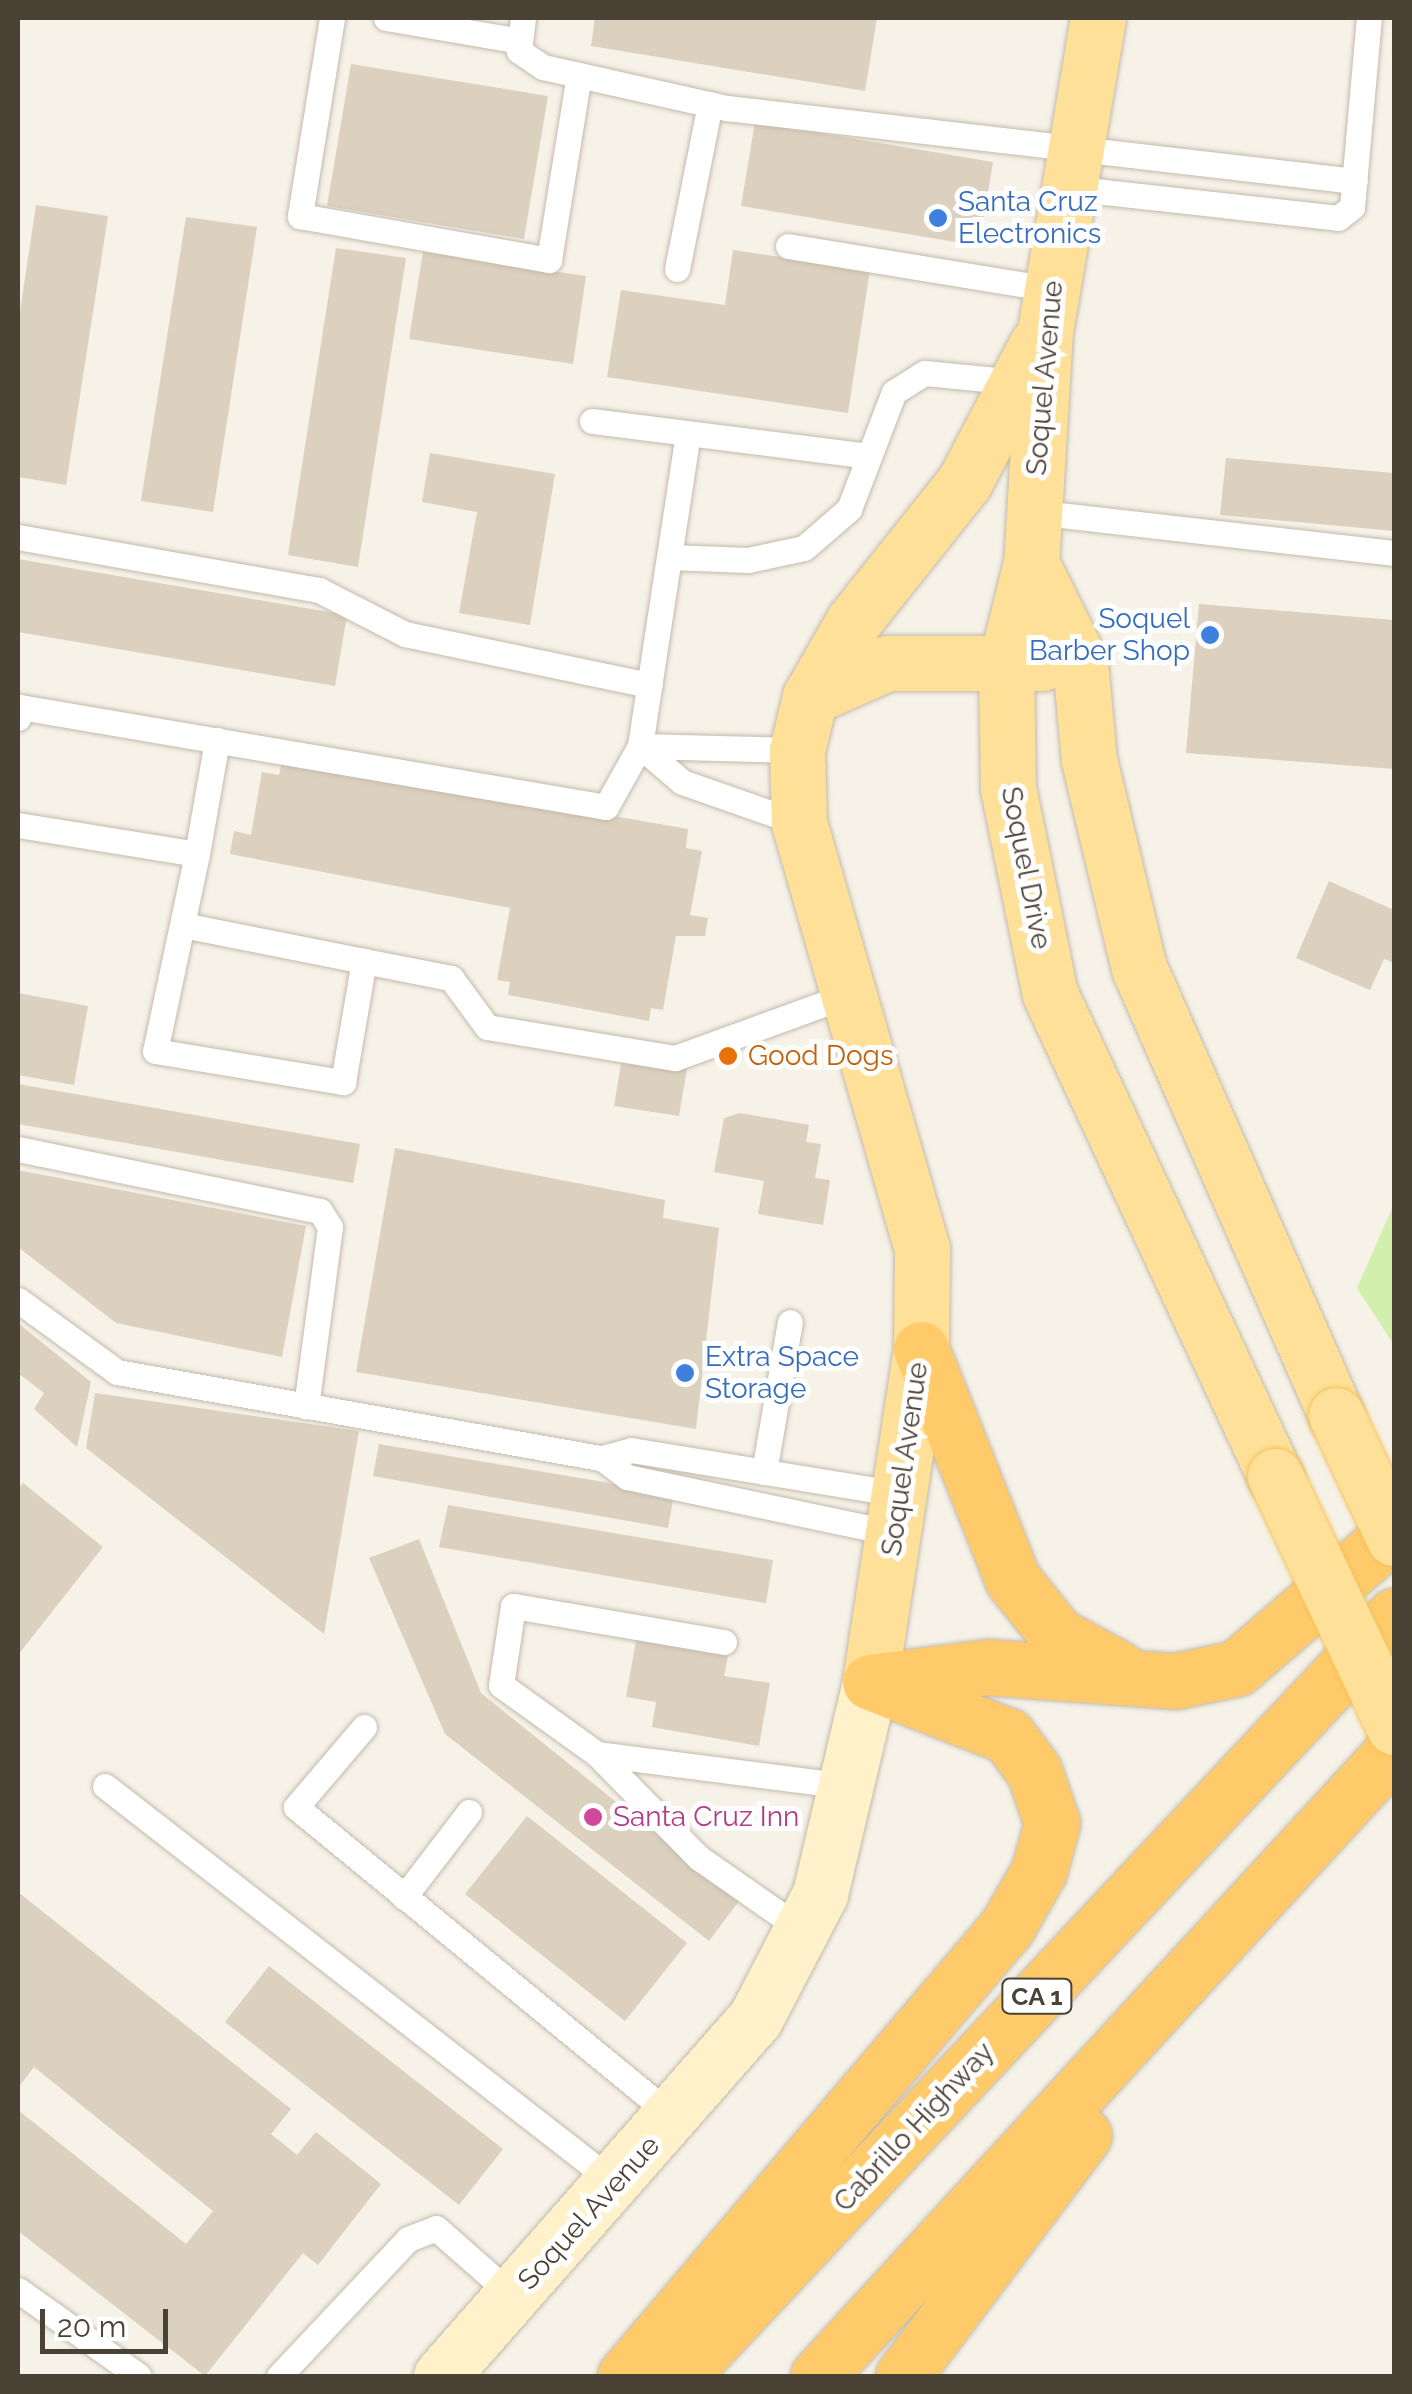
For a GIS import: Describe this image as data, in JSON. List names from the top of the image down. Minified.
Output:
{"streets":{"highway":["CA 1","Cabrillo Highway"],"main road":["Soquel Avenue","Soquel Drive"]},"crossings":[["Soquel Avenue","Soquel Drive"]],"places":["Santa Cruz Electronics","Soquel Barber Shop","Good Dogs","Extra Space Storage","Santa Cruz Inn"],"scale_bar":"20 m"}
